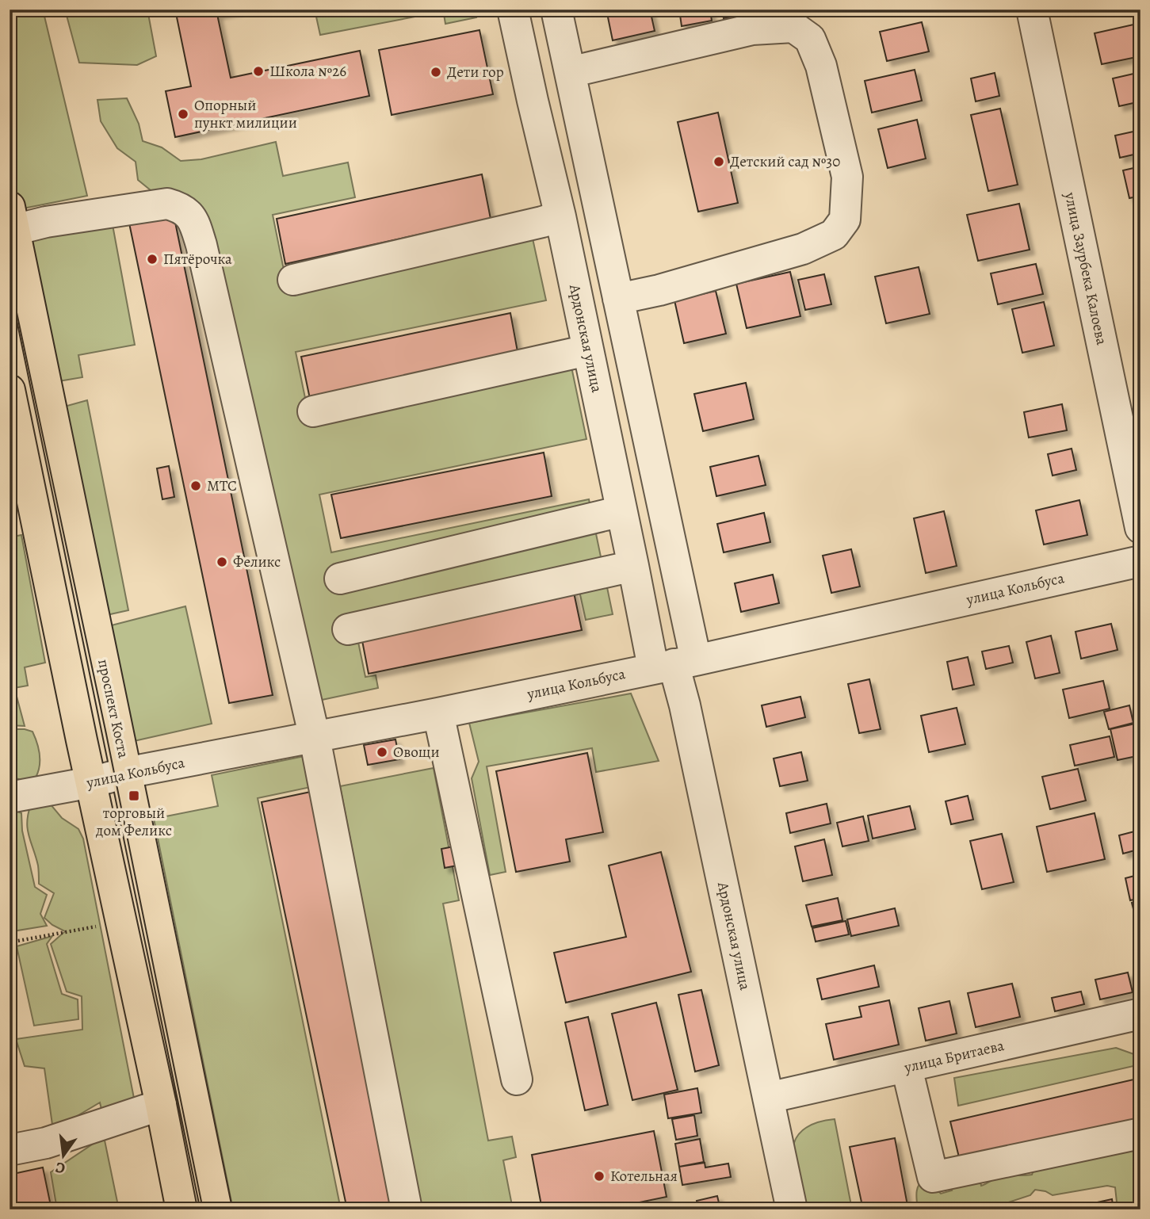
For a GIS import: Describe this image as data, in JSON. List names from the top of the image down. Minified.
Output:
{"streets":{"main road":["проспект Коста"],"street":["улица Заурбека Калоева","Ардонская улица","улица Кольбуса","улица Бритаева"]},"crossings":[["Ардонская улица","улица Кольбуса"],["Ардонская улица","улица Бритаева"],["улица Кольбуса","проспект Коста"]],"places":{"other":["Школа №26","Дети гор","Опорный пункт милиции","Детский сад №30","Пятёрочка","МТС","Феликс","Овощи","Котельная"],"transit":["торговый дом Феликс"]},"north":"bottom"}
